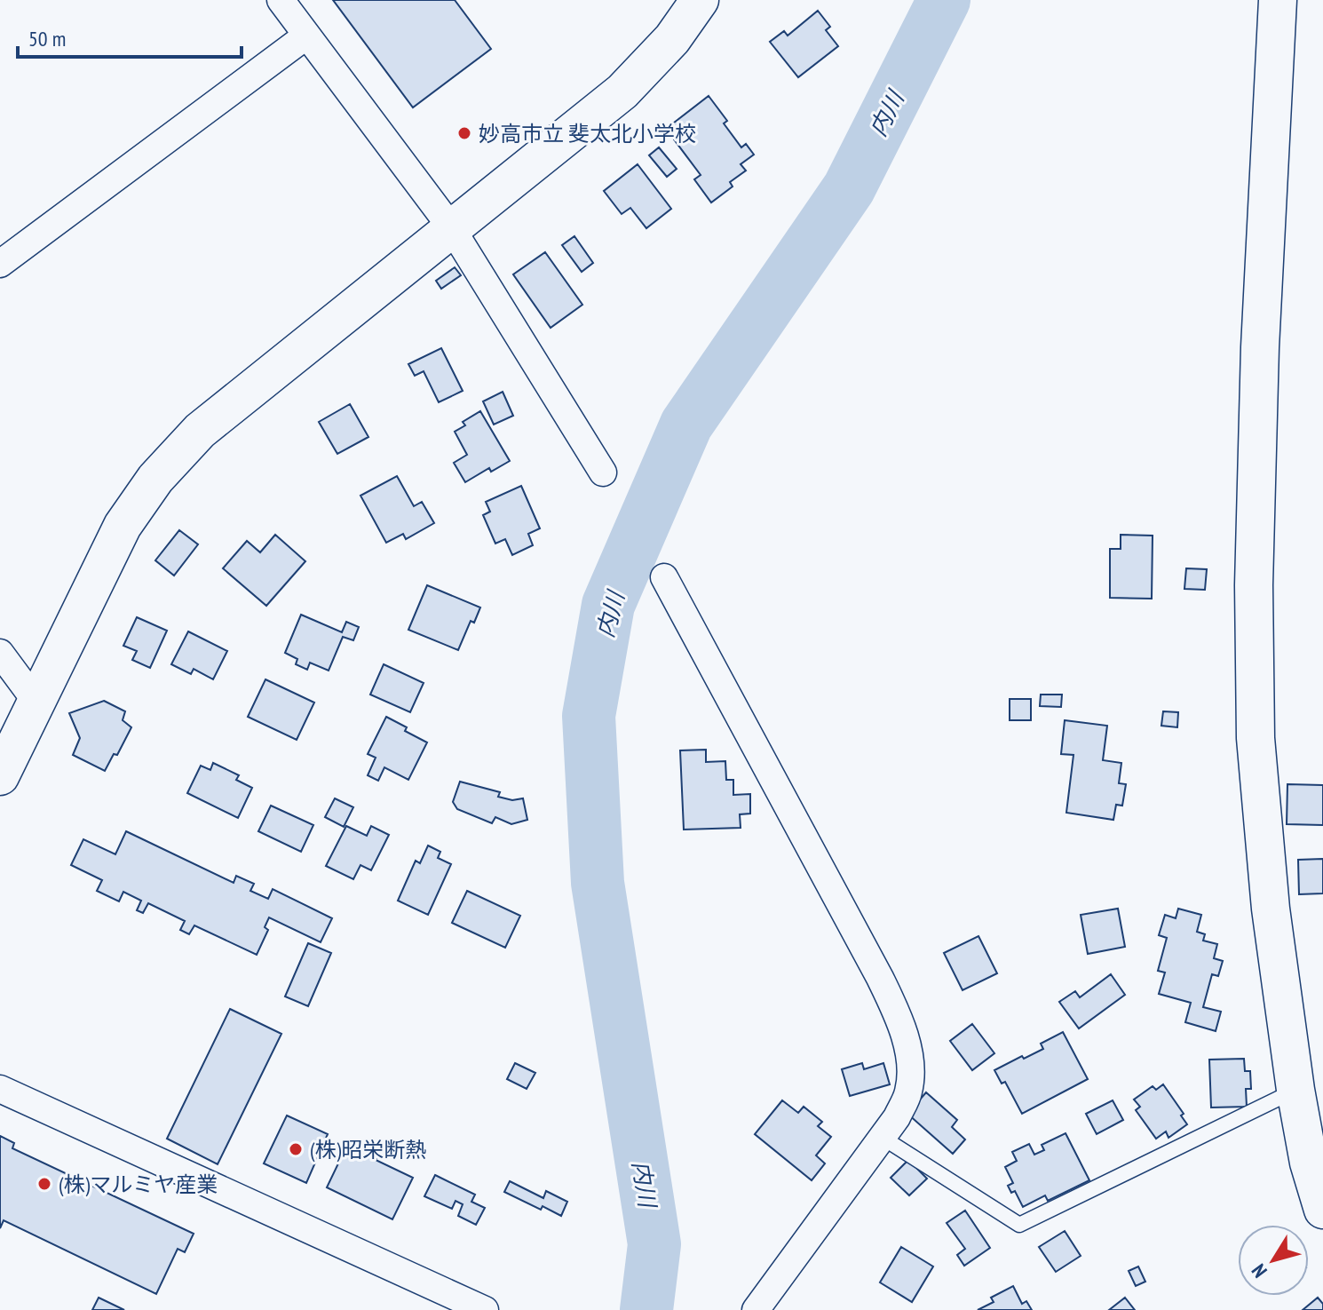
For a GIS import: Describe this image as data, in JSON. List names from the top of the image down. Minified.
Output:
{"water":["内川"],"places":["妙高市立 斐太北小学校","(株)昭栄断熱","(株)マルミヤ産業"],"scale_bar":"50 m","north":"bottom left"}
